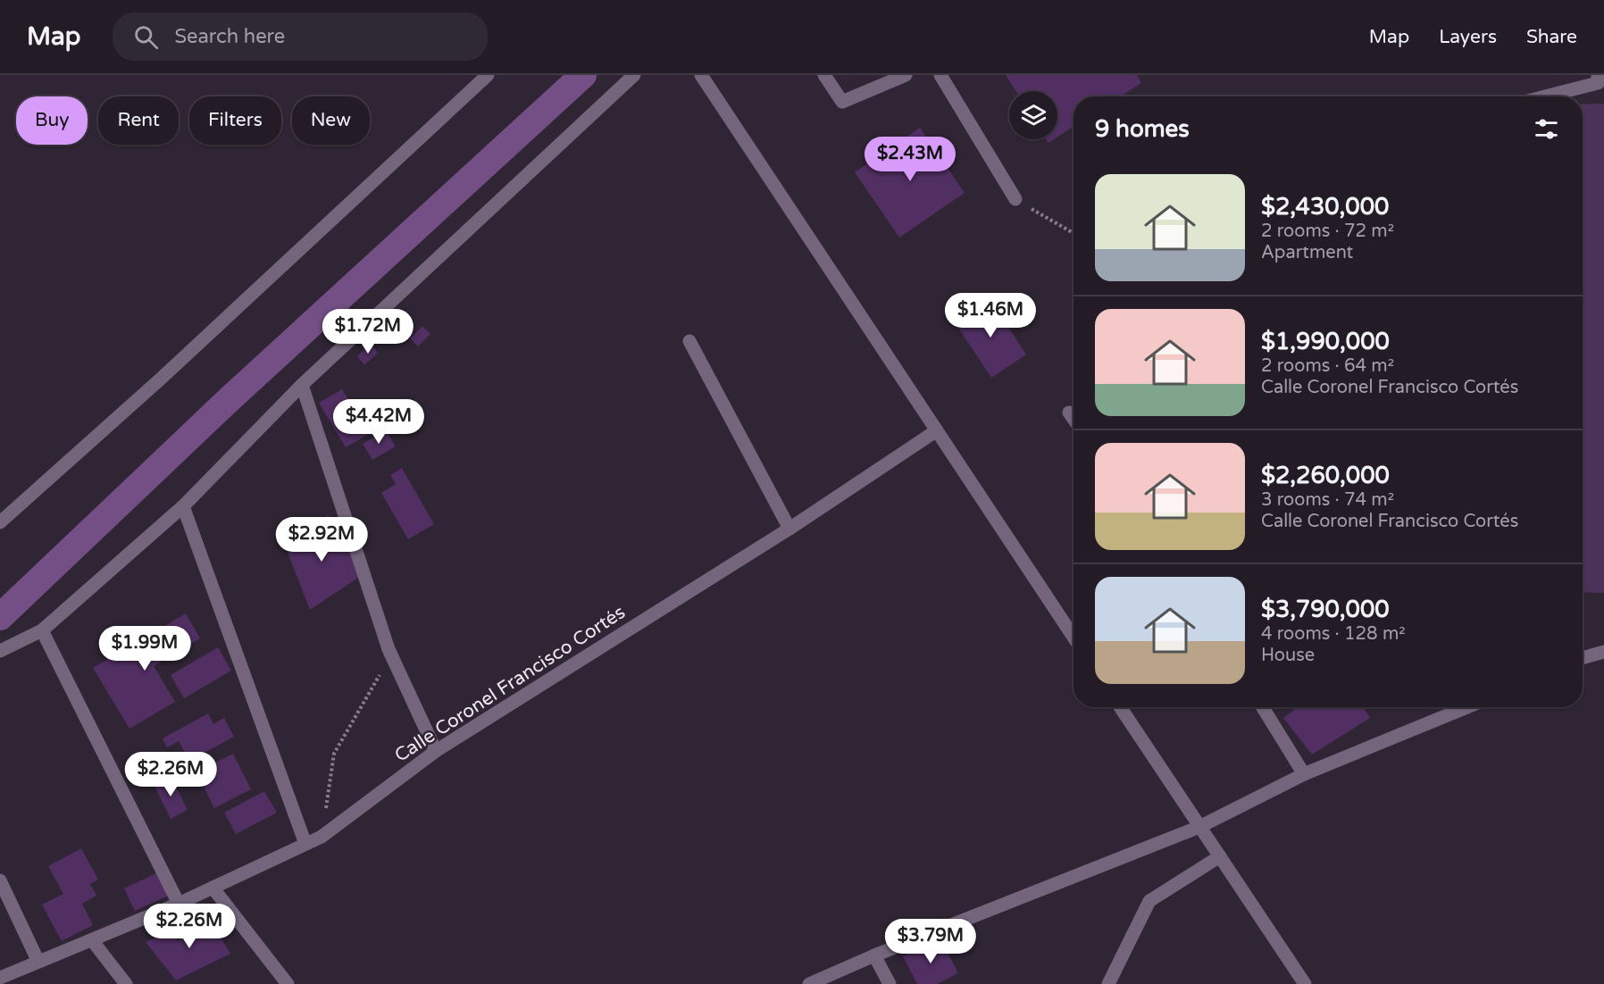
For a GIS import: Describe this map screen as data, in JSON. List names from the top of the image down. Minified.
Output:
{"streets":{"street":["Calle Coronel Francisco Cortés"]},"page":{"header":"Map","search":"Search here","nav":["Map","Layers","Share"],"chip":["Buy","Rent","Filters","New"],"heading":"9 homes","price":["$2.43M","$1.46M","$1.72M","$4.42M","$2.92M","$1.99M","$2.26M","$2.26M","$3.79M"],"list":[{"name":"$2,430,000","note":"2 rooms · 72 m² · Apartment"},{"name":"$1,990,000","note":"2 rooms · 64 m² · Calle Coronel Francisco Cortés"},{"name":"$2,260,000","note":"3 rooms · 74 m² · Calle Coronel Francisco Cortés"},{"name":"$3,790,000","note":"4 rooms · 128 m² · House"}]}}
